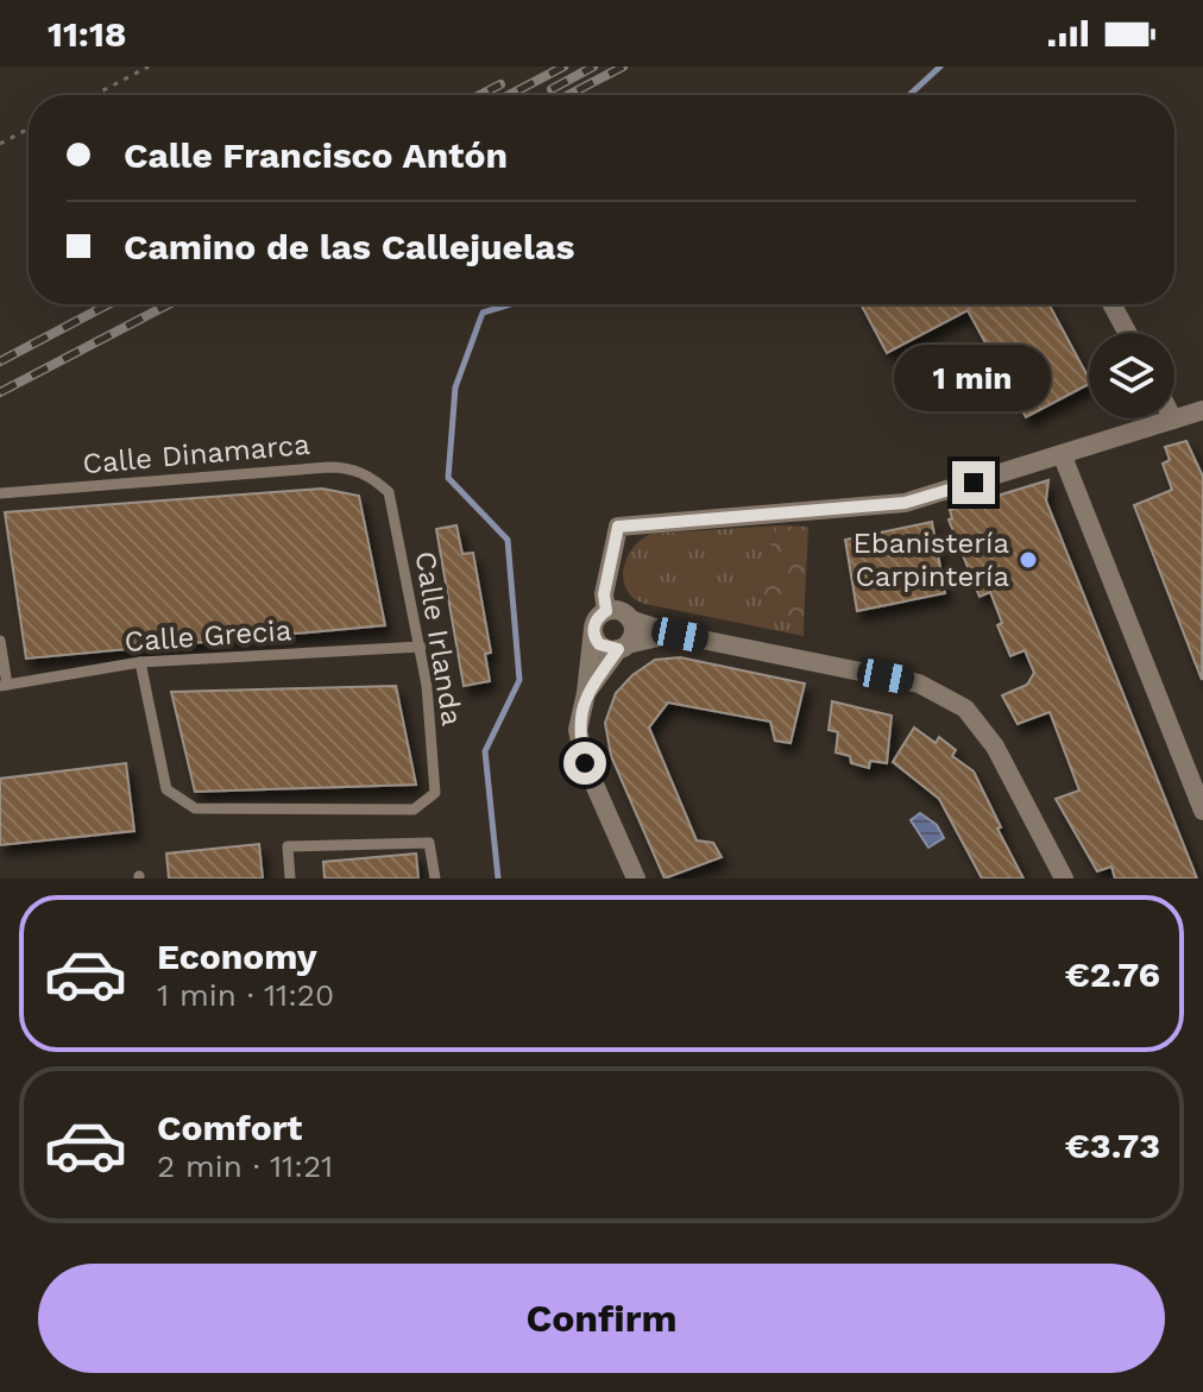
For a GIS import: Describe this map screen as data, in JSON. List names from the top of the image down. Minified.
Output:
{"streets":{"lane":["Calle Dinamarca","Calle Grecia","Calle Irlanda"]},"crossings":[["Calle Dinamarca","Calle Irlanda"],["Calle Grecia","Calle Irlanda"]],"places":["Ebanistería Carpintería"],"page":{"status":"11:18","banner":["Calle Francisco Antón","Camino de las Callejuelas"],"bubble":"1 min","list":[{"name":"Economy","note":"1 min · 11:20","value":"€2.76"},{"name":"Comfort","note":"2 min · 11:21","value":"€3.73"}],"buttons":"Confirm"}}
